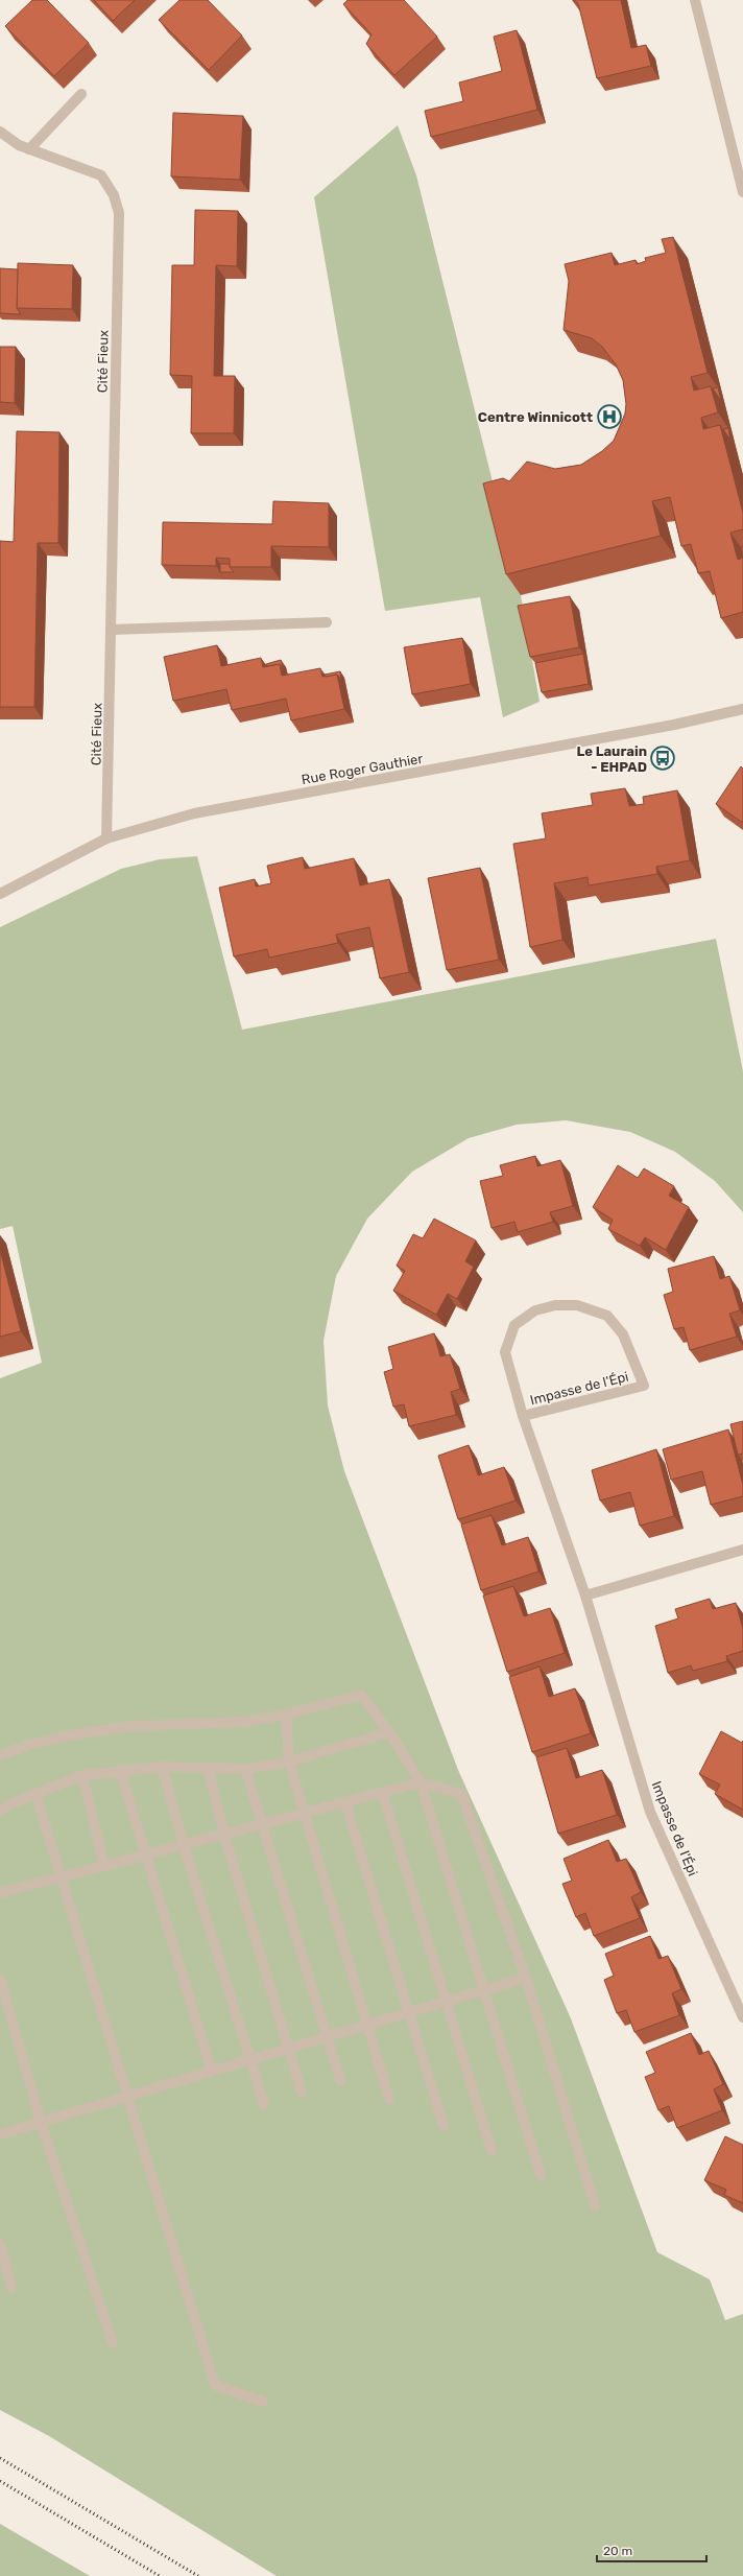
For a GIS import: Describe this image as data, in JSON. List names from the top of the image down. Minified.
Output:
{"streets":{"street":["Cité Fieux","Rue Roger Gauthier","Impasse de l'Épi"]},"crossings":[["Cité Fieux","Rue Roger Gauthier"]],"places":{"hospital":["Centre Winnicott"],"bus stop":["Le Laurain - EHPAD"]},"scale_bar":"20 m"}
